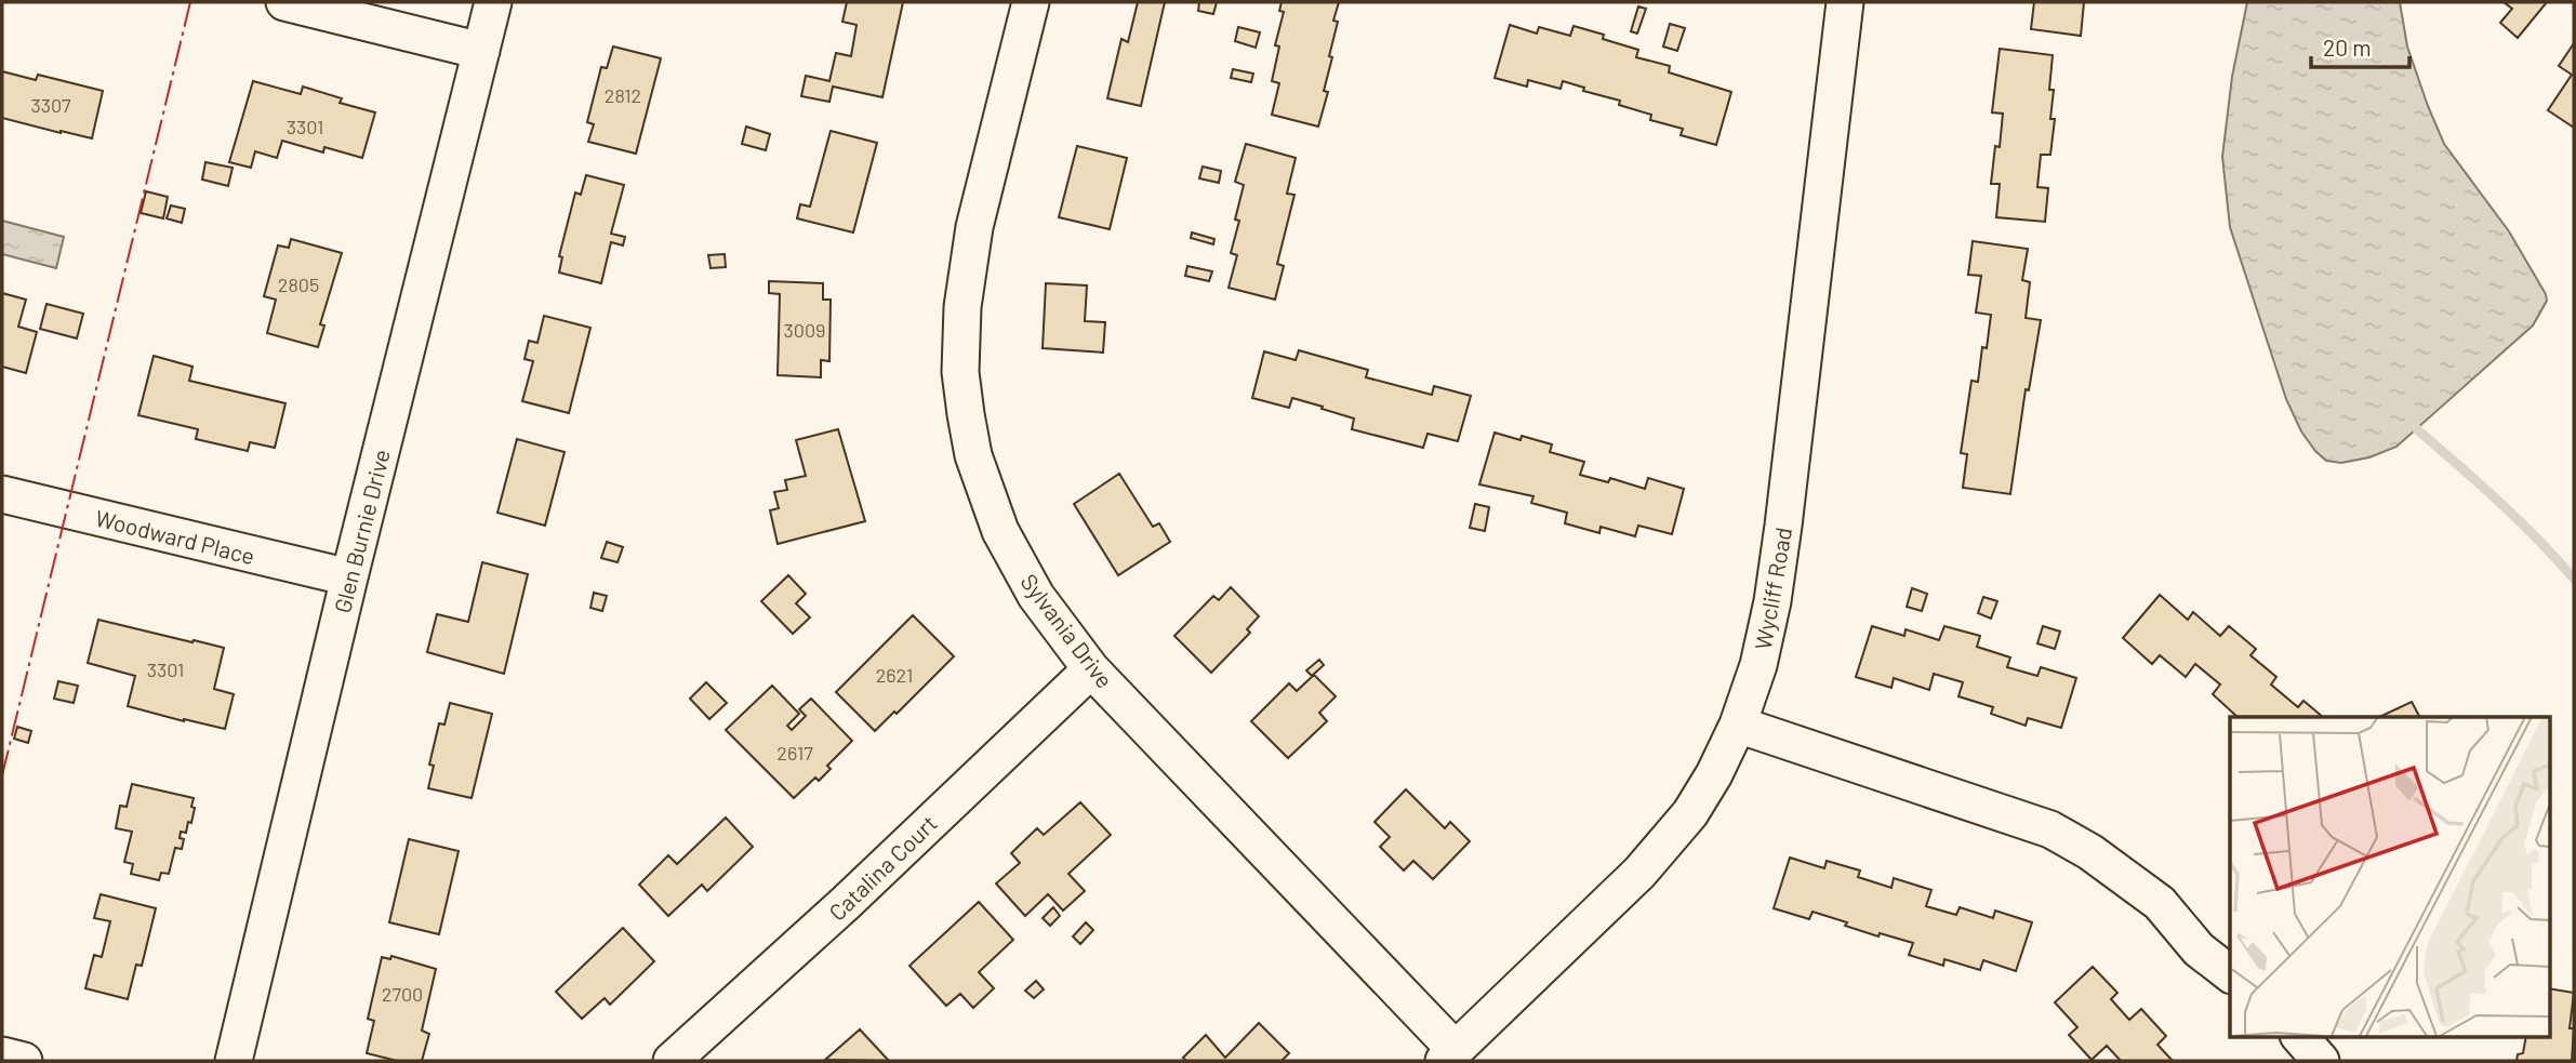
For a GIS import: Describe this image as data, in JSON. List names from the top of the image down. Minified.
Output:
{"streets":{"street":["Glen Burnie Drive","Woodward Place","Wycliff Road","Sylvania Drive","Catalina Court"]},"crossings":[["Glen Burnie Drive","Woodward Place"],["Wycliff Road","Sylvania Drive"],["Sylvania Drive","Catalina Court"]],"house_numbers":["2812","3307","3301","2805","3009","3301","2621","2617","2700"],"scale_bar":"20 m"}
